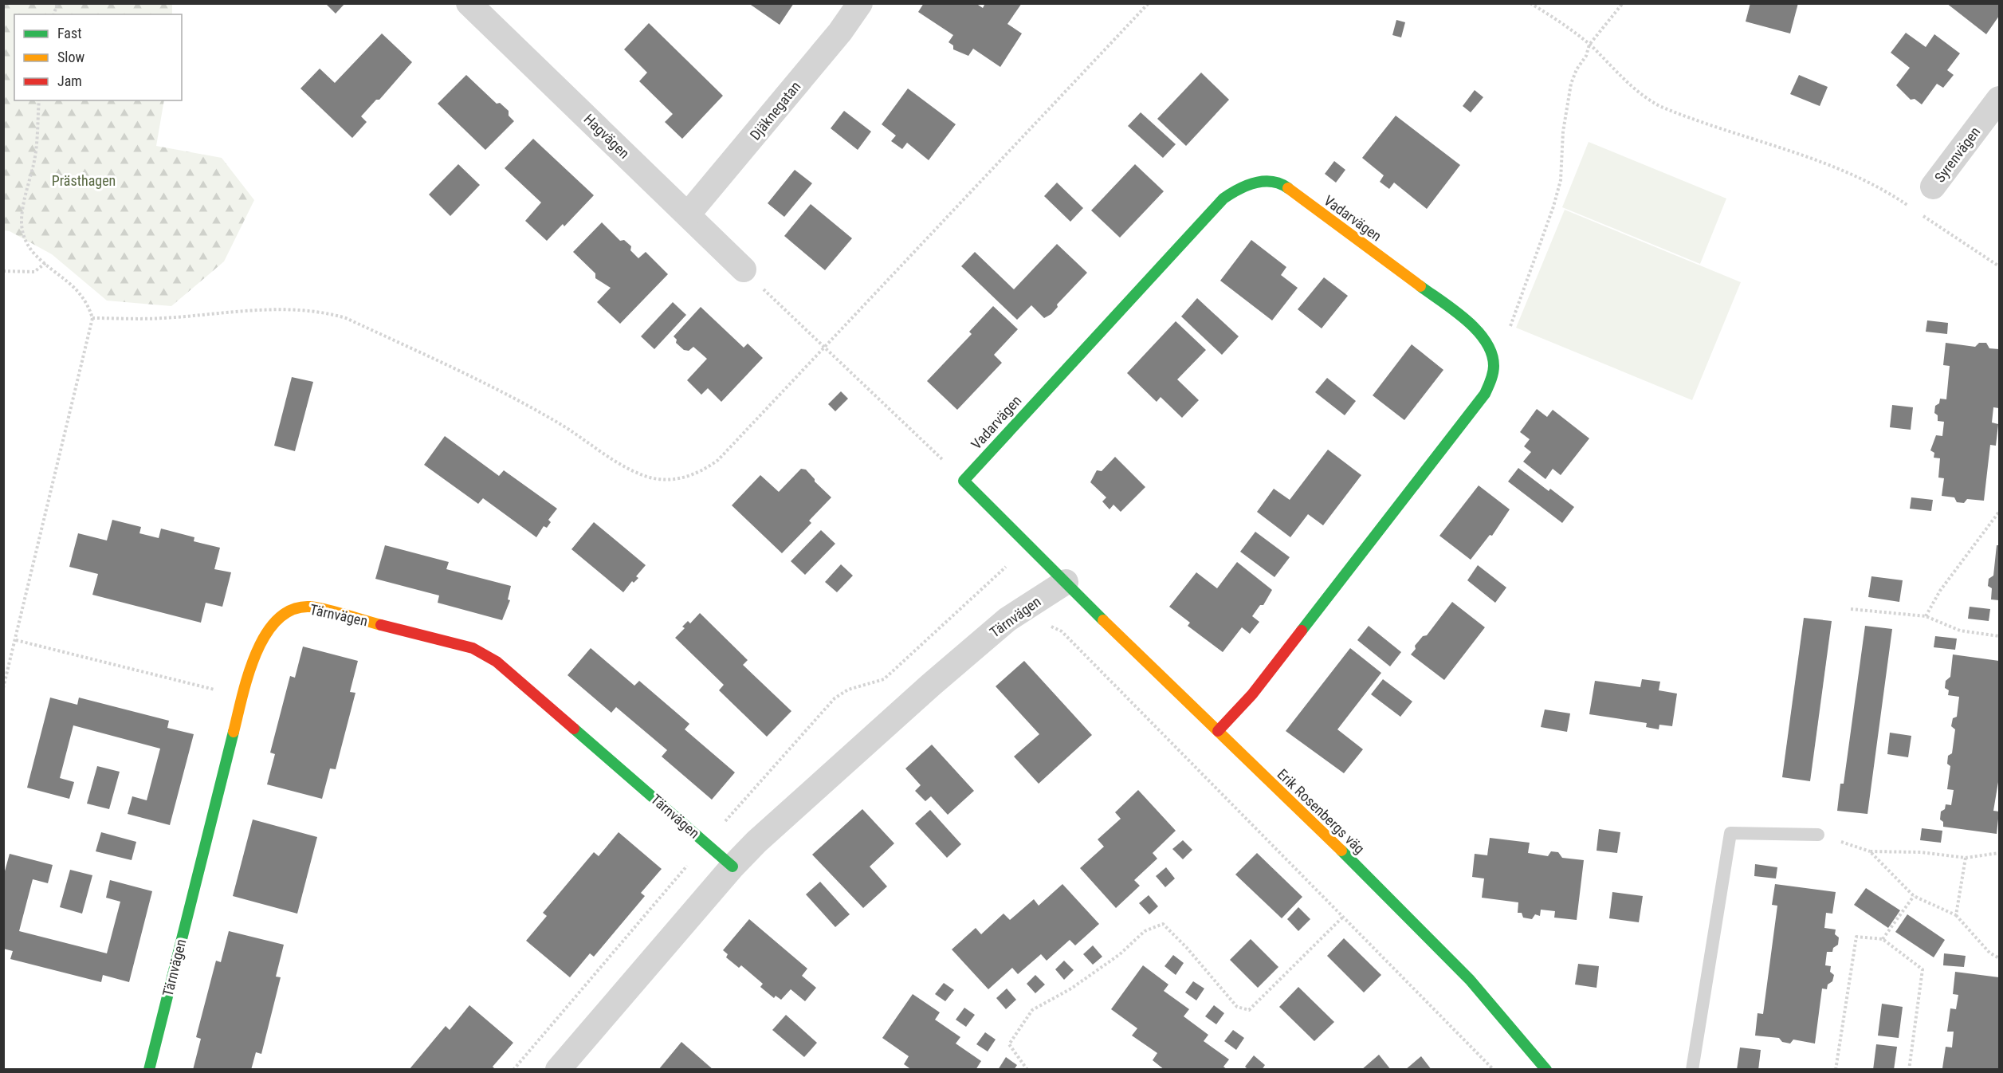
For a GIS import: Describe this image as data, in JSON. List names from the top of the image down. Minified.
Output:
{"streets":{"street":["Djäknegatan","Hagvägen","Syrenvägen","Vadarvägen","Tärnvägen","Erik Rosenbergs väg"]},"crossings":[["Djäknegatan","Hagvägen"],["Tärnvägen","Erik Rosenbergs väg"]],"parks":["Prästhagen"],"legend":["Fast","Slow","Jam"]}
